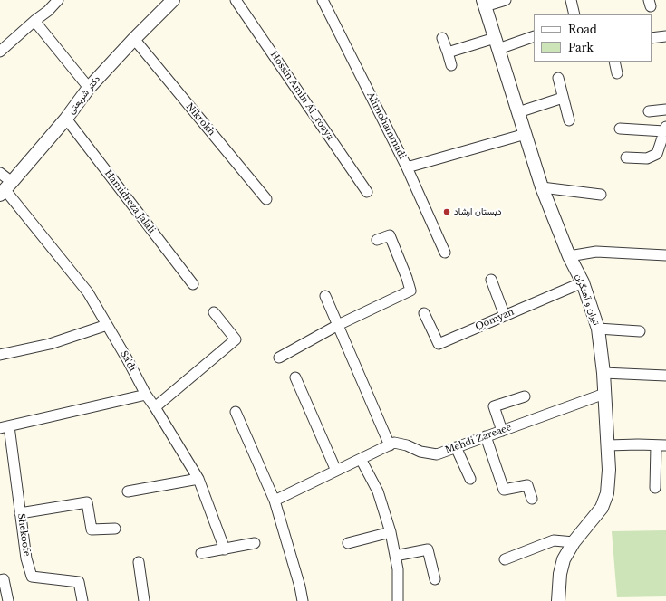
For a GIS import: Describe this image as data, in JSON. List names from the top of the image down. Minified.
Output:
{"streets":{"street":["دکتر شریعتی","Hossin Amin Al_roaya","Nikrokh","Alimohammadi","Hamidreza Jalali","تیران و آهنگران","Qomyan","Sa'di","Mehdi Zareaee","Shekoofe"]},"crossings":[["دکتر شریعتی","Nikrokh"],["دکتر شریعتی","Hamidreza Jalali"],["دکتر شریعتی","Sa'di"],["تیران و آهنگران","Qomyan"],["تیران و آهنگران","Mehdi Zareaee"],["Sa'di","Shekoofe"]],"places":["دبستان ارشاد"],"legend":["Road","Park"]}
